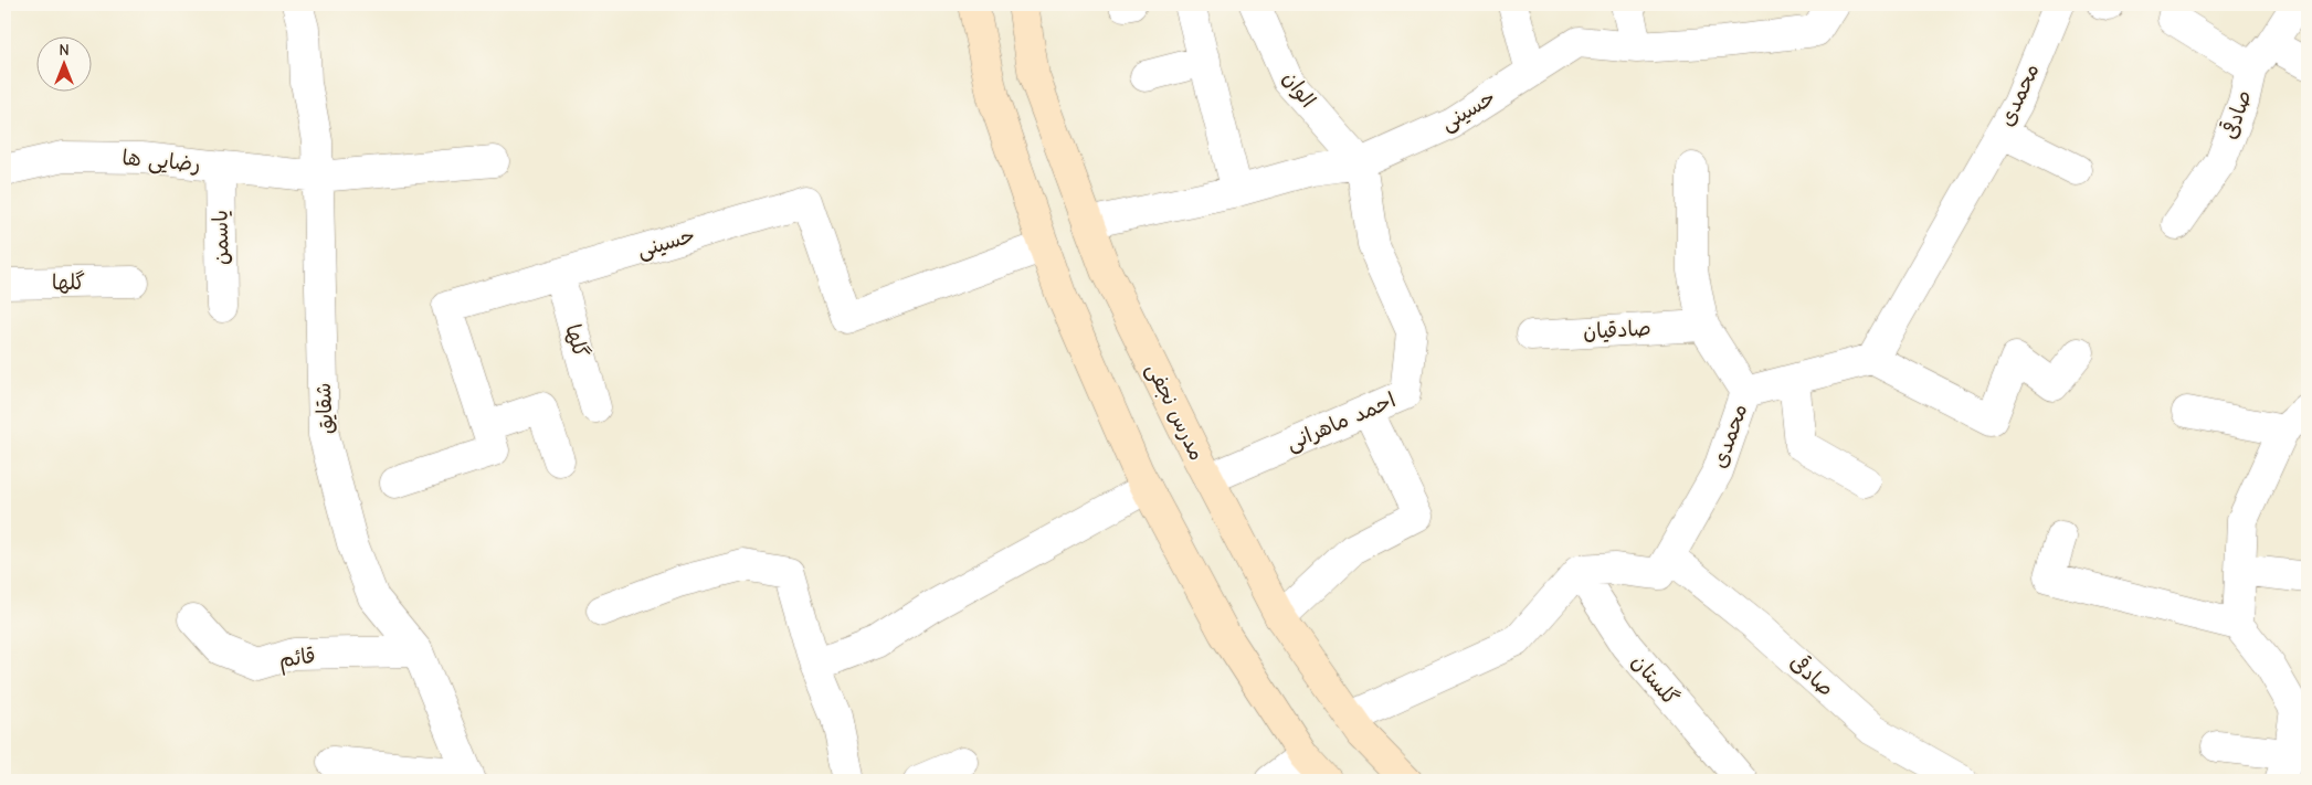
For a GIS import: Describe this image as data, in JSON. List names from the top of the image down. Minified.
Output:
{"streets":{"main road":["مدرس نجفی"],"street":["الوان","محمدی","حسینی","صادقی","رضایی ها","یاسمن","گلها","صادقیان","شقایق","احمد ماهرانی","قائم","گلستان"]},"crossings":[["الوان","حسینی"],["الوان","احمد ماهرانی"],["محمدی","صادقی"],["محمدی","گلستان"],["حسینی","گلها"],["حسینی","مدرس نجفی"],["حسینی","احمد ماهرانی"],["رضایی ها","یاسمن"],["رضایی ها","شقایق"],["شقایق","قائم"],["مدرس نجفی","احمد ماهرانی"]],"north":"top"}
